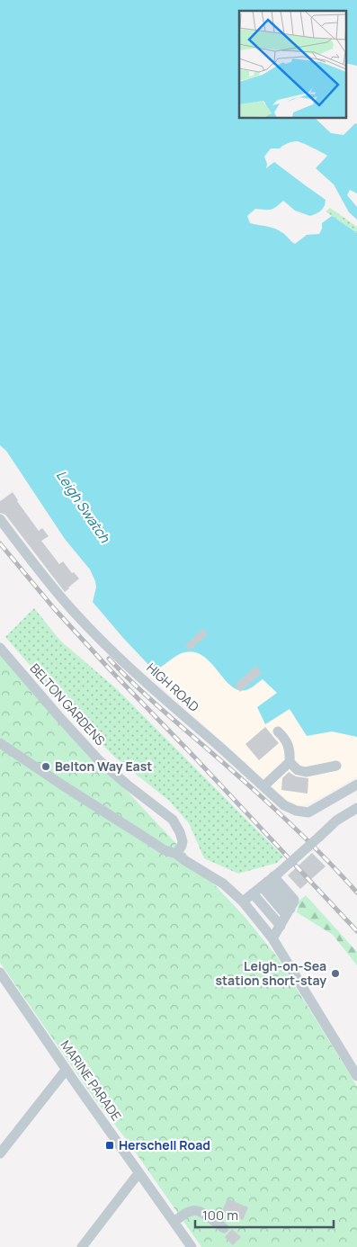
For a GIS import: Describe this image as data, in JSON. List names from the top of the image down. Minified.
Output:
{"streets":{"street":["HIGH ROAD","BELTON GARDENS","MARINE PARADE"]},"water":["Leigh Swatch"],"places":{"other":["Belton Way East","Leigh-on-Sea station short-stay"],"transit":["Herschell Road"]},"scale_bar":"100 m"}
